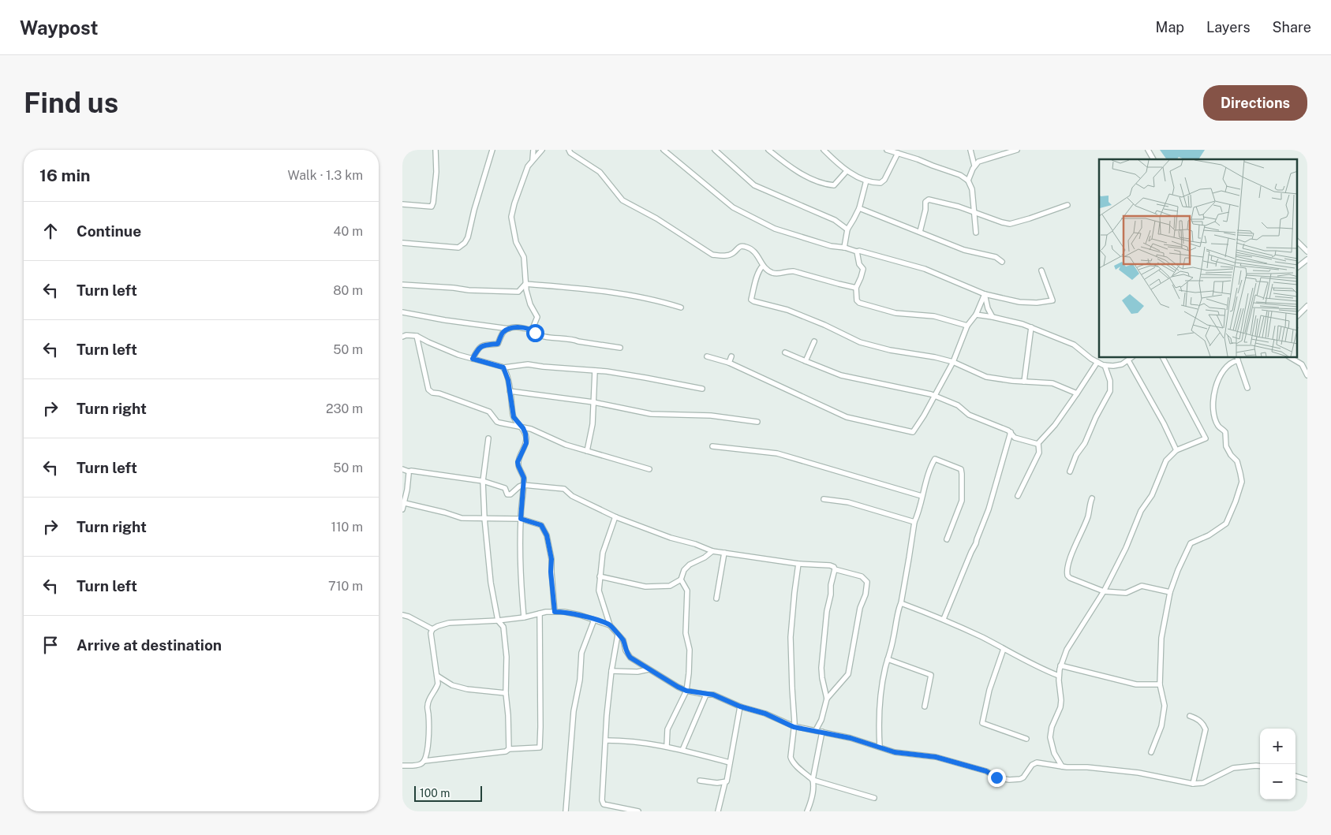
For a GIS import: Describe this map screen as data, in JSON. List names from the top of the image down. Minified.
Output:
{"scale_bar":"100 m","page":{"header":"Waypost","nav":["Map","Layers","Share"],"buttons":"Directions","title":"Find us","heading":["16 min","Walk · 1.3 km"],"list":[["Continue","40 m"],["Turn left","80 m"],["Turn left","50 m"],["Turn right","230 m"],["Turn left","50 m"],["Turn right","110 m"],["Turn left","710 m"],"Arrive at destination"],"map_buttons":["+","−"],"scale":"100 m"}}
